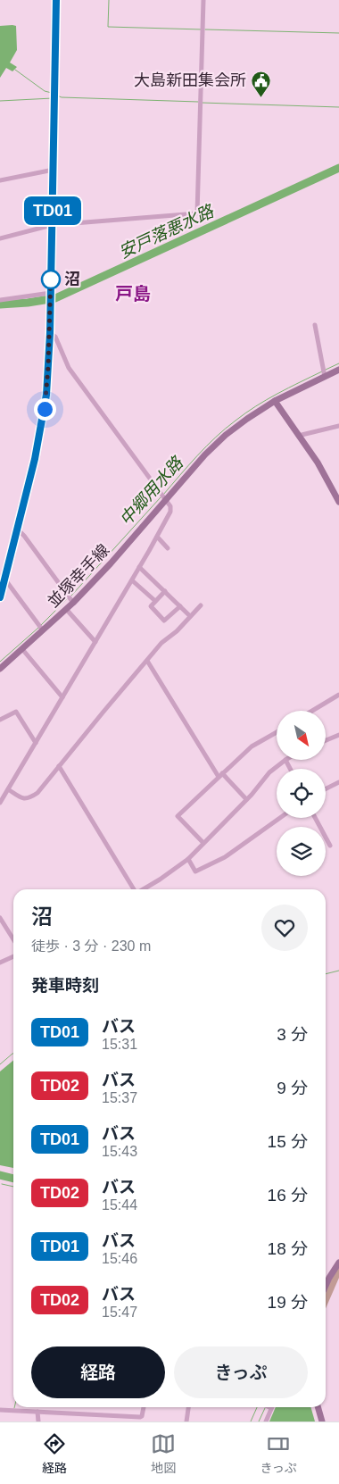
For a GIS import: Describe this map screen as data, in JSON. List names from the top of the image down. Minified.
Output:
{"streets":{"main road":["並塚幸手線"]},"districts":["戸島"],"water":["安戸落悪水路","中郷用水路"],"places":{"public building":["大島新田集会所"],"other":["沼"]},"lines":["bus line TD01"],"north":"bottom right","page":{"on_map":"TD01","heading":[["沼","徒歩 · 3 分 · 230 m"],"発車時刻"],"list":[{"mark":"TD01","name":"バス","note":"15:31","value":"3 分"},{"mark":"TD02","name":"バス","note":"15:37","value":"9 分"},{"mark":"TD01","name":"バス","note":"15:43","value":"15 分"},{"mark":"TD02","name":"バス","note":"15:44","value":"16 分"},{"mark":"TD01","name":"バス","note":"15:46","value":"18 分"},{"mark":"TD02","name":"バス","note":"15:47","value":"19 分"}],"buttons":["経路","きっぷ"],"tabs":["経路","地図","きっぷ"]}}
